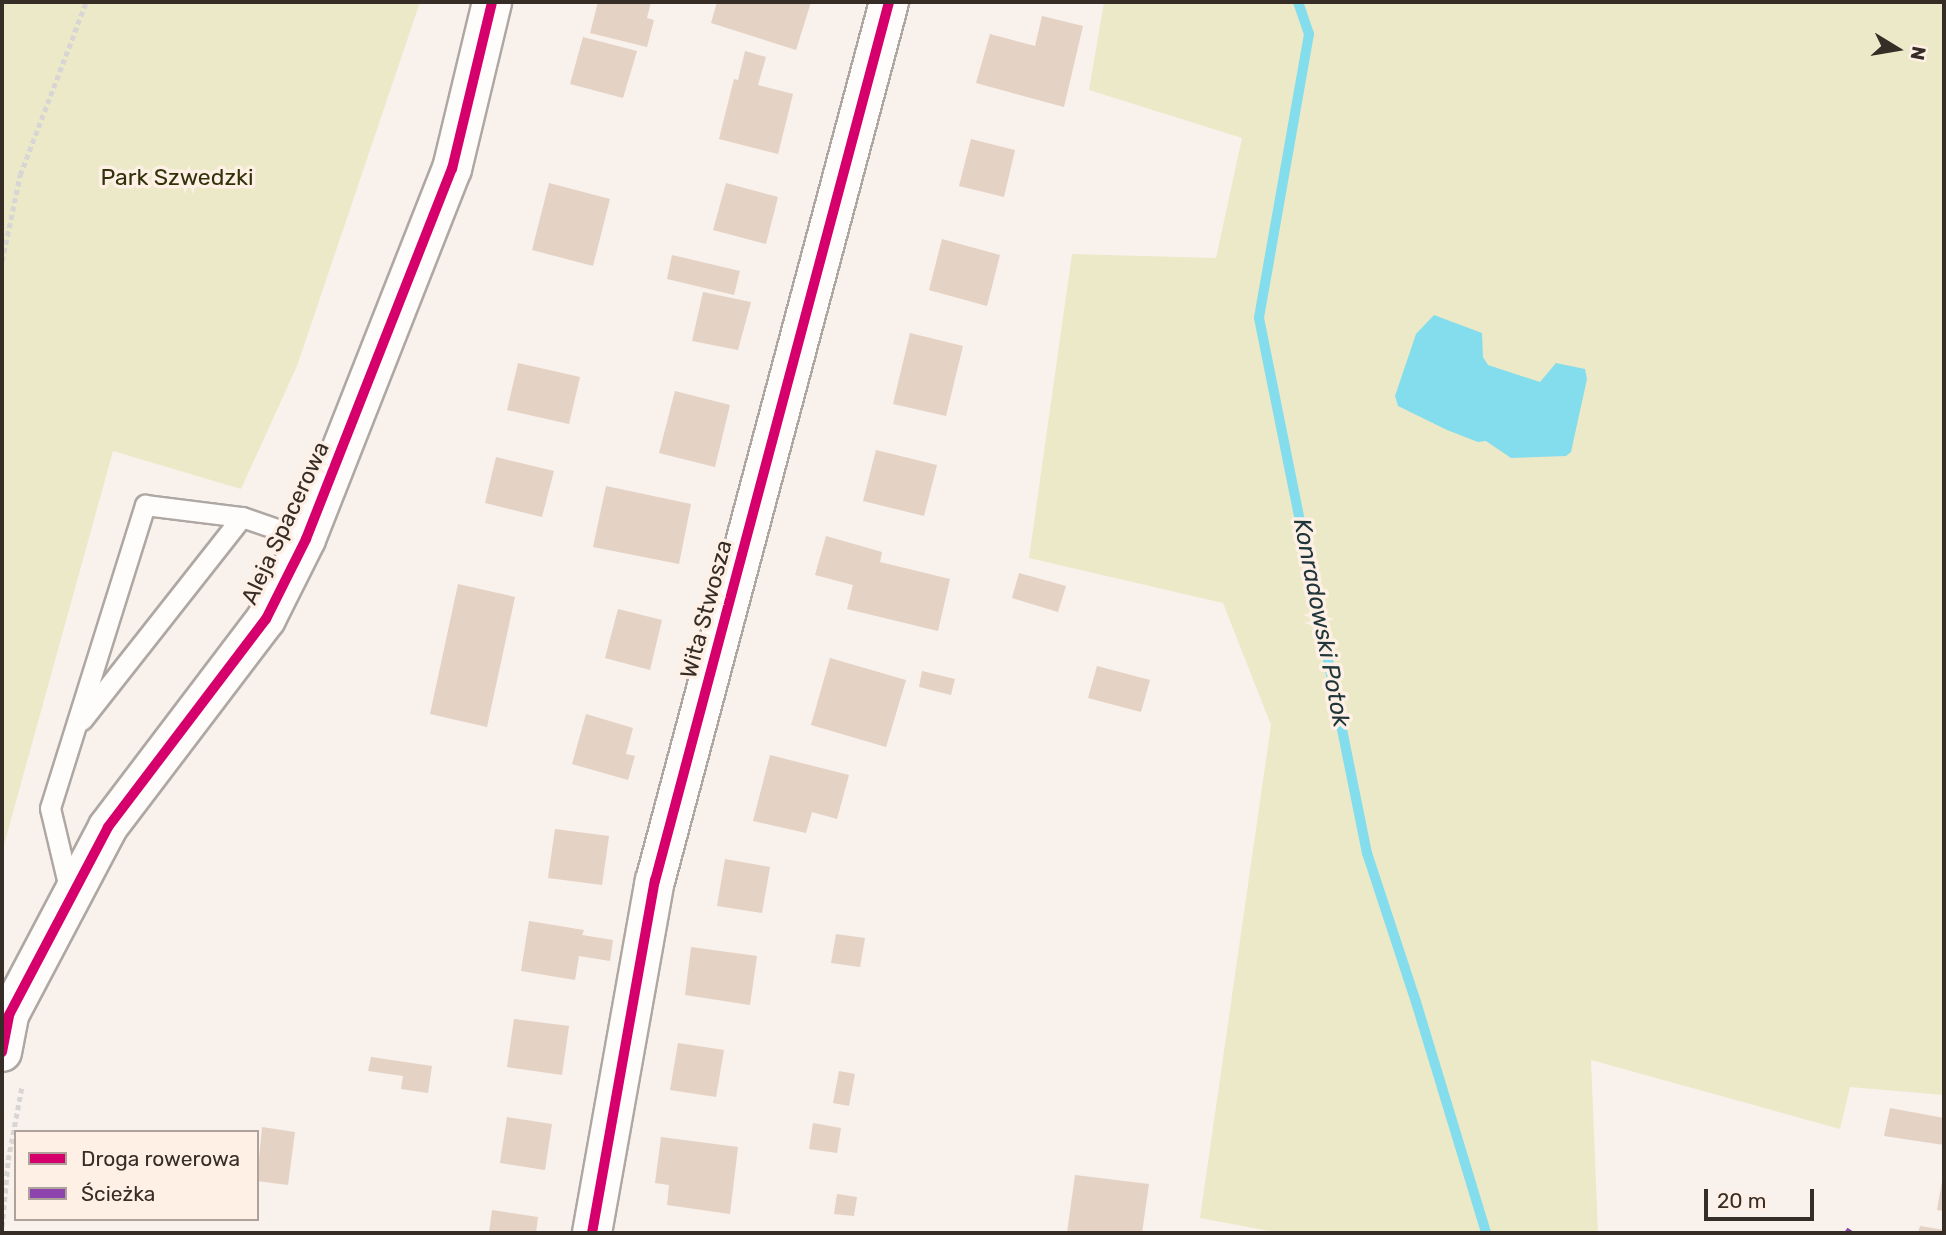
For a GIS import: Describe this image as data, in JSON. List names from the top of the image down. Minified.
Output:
{"streets":{"street":["Aleja Spacerowa","Wita Stwosza"]},"water":["Konradowski Potok"],"parks":["Park Szwedzki"],"legend":["Droga rowerowa","Ścieżka"],"scale_bar":"20 m","north":"right"}
